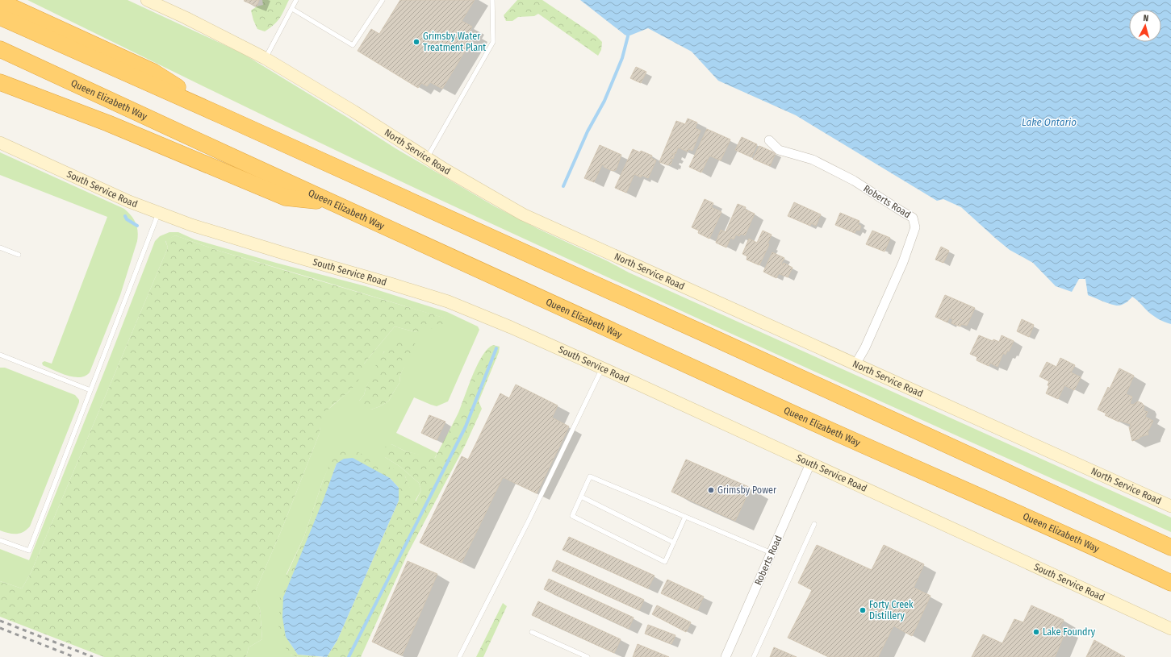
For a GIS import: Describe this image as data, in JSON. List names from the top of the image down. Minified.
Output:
{"streets":{"highway":["Queen Elizabeth Way"],"street":["North Service Road","South Service Road","Roberts Road"]},"crossings":[["North Service Road","Roberts Road"],["South Service Road","Roberts Road"]],"water":["Lake Ontario"],"places":["Grimsby Water Treatment Plant","Grimsby Power","Forty Creek Distillery","Lake Foundry"],"north":"top"}
